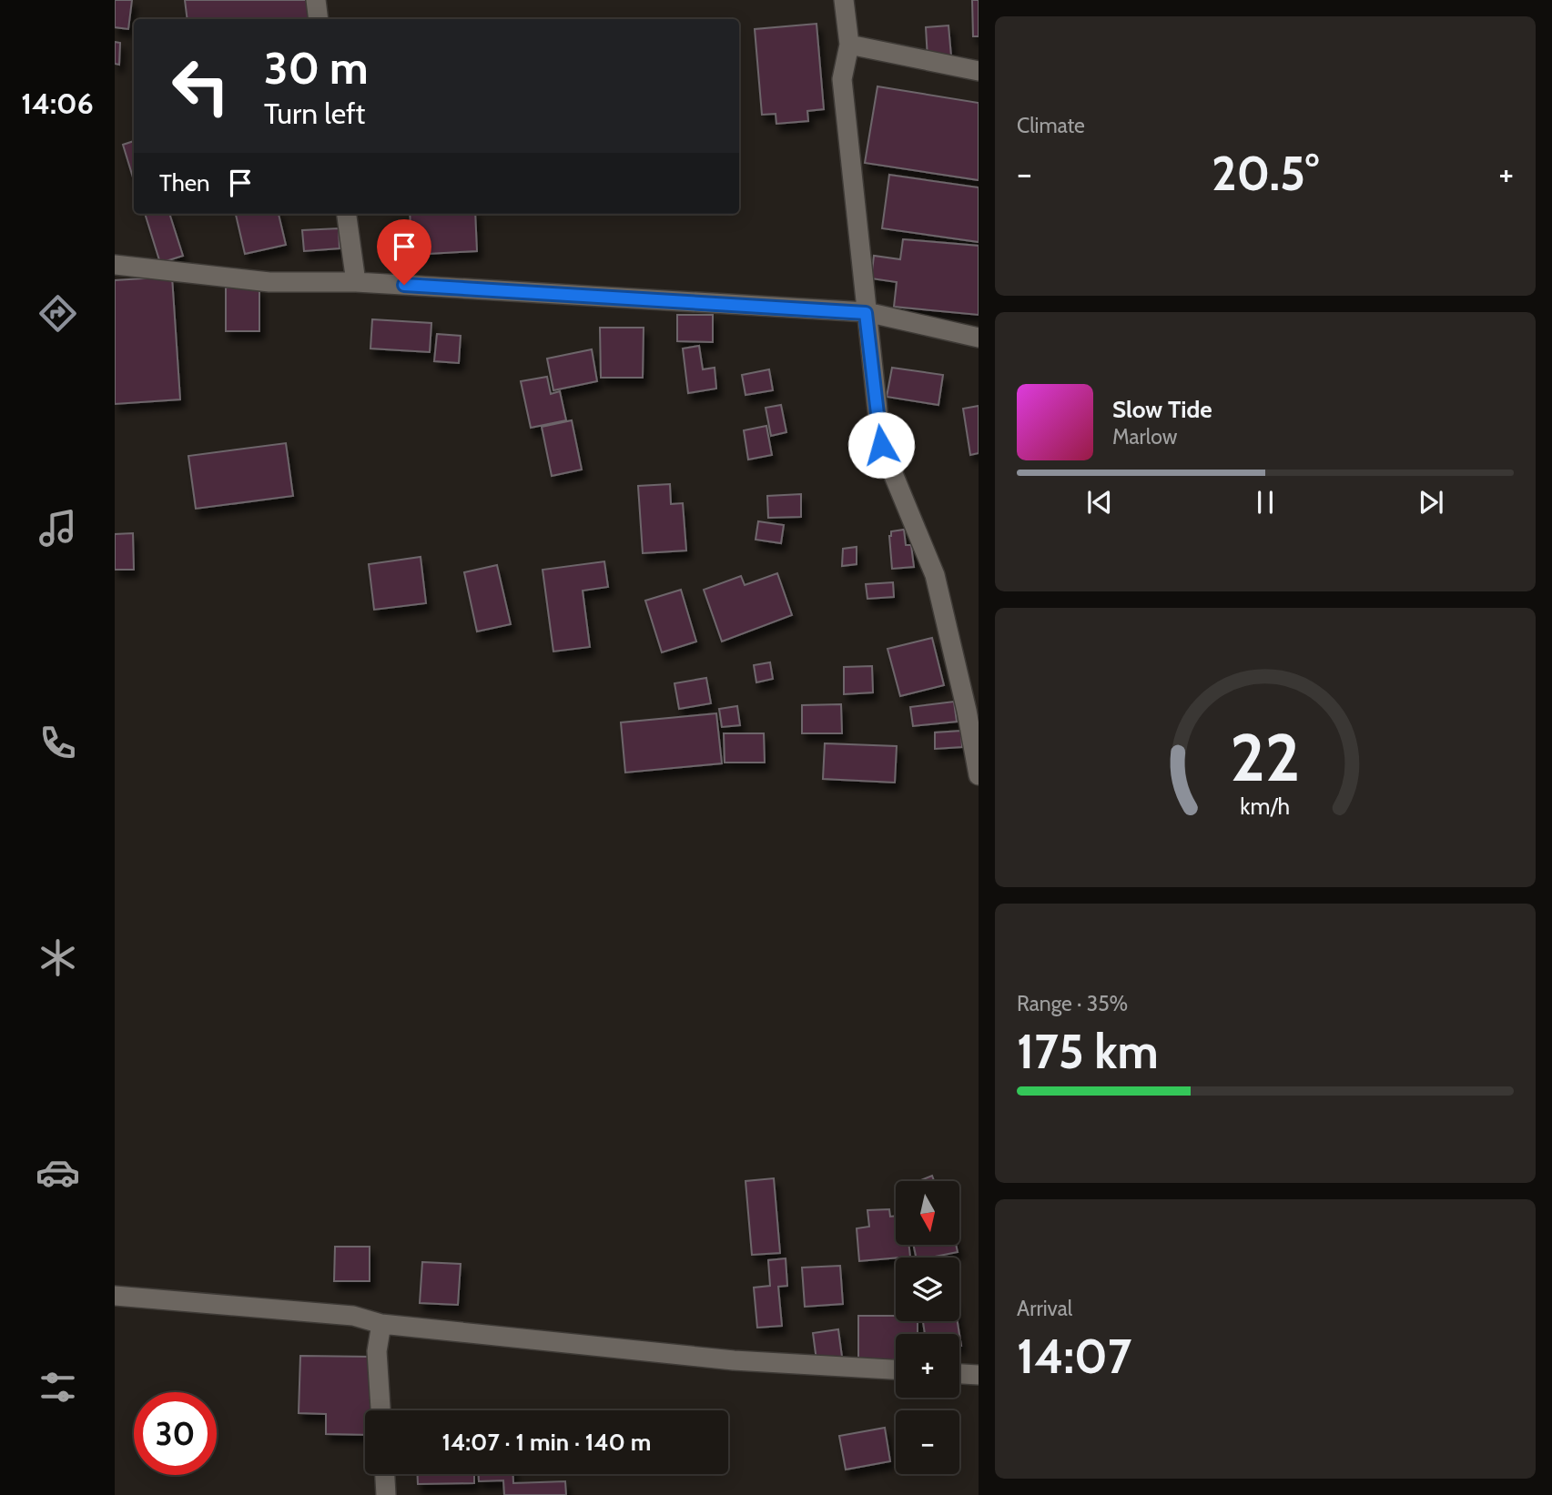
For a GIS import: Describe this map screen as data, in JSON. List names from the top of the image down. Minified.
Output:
{"north":"bottom","page":{"tabs":"14:06","tile":["Climate",["Range · 35%","175 km"],["Arrival","14:07"]],"turn":["30 m","Turn left"],"heat":["−","20.5°","+"],"then":"Then","song":["Slow Tide","Marlow"],"map_buttons":["+","−"],"limit":"30","trip":"14:07 · 1 min · 140 m","gauge":["22","km/h"]}}
